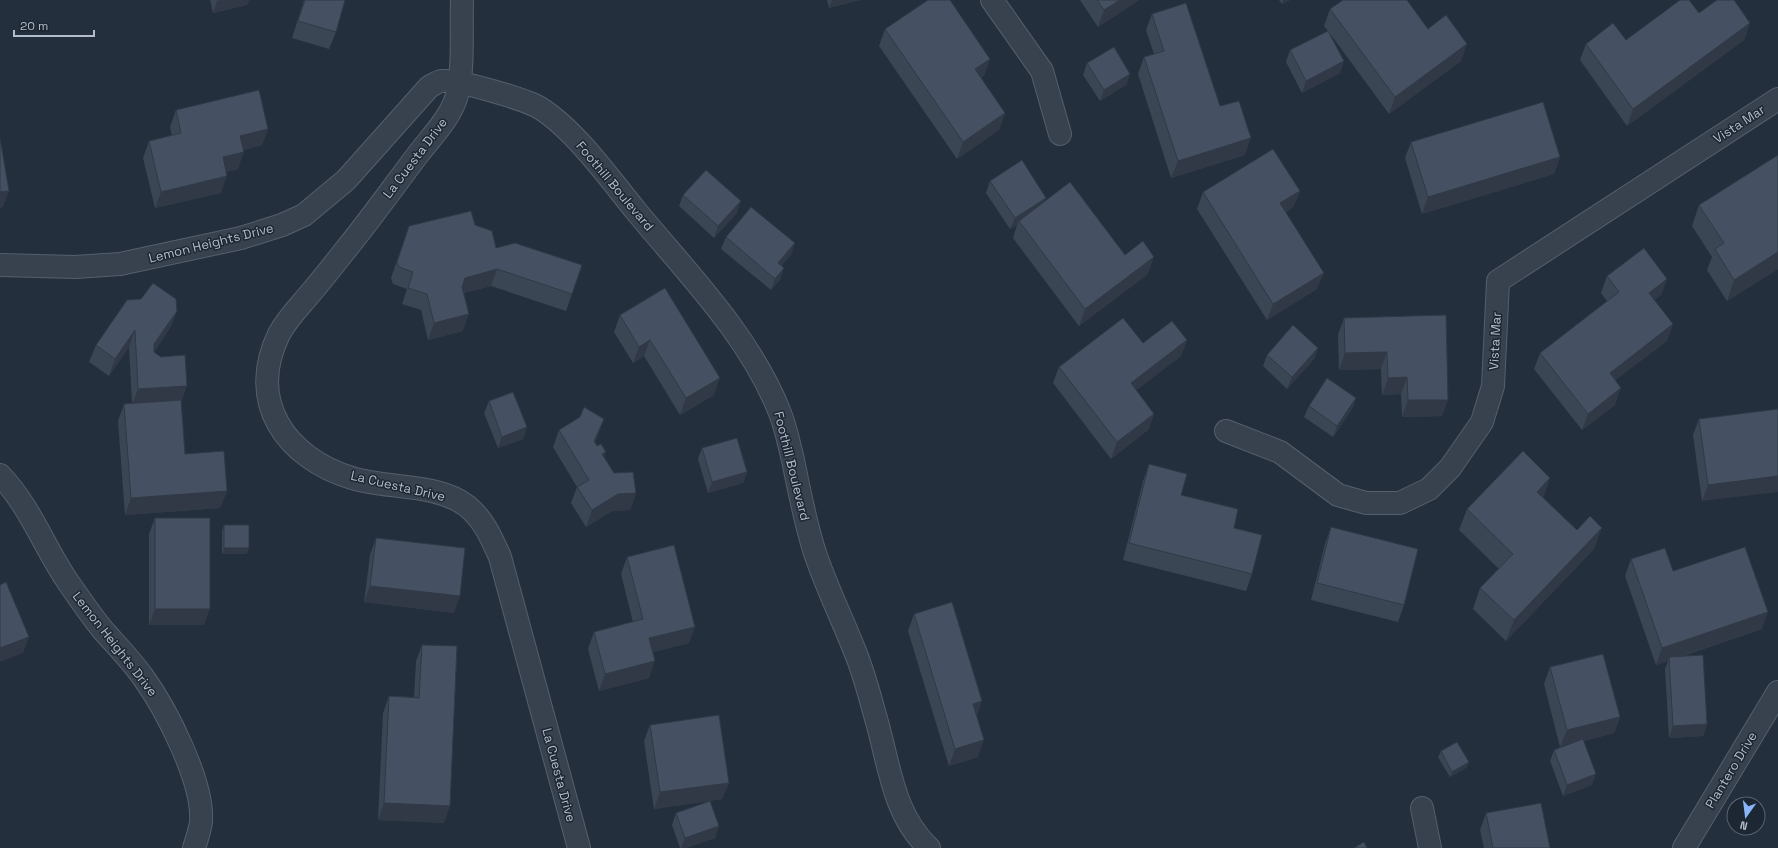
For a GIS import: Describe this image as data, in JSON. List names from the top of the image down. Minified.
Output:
{"streets":{"street":["Vista Mar","La Cuesta Drive","Foothill Boulevard","Lemon Heights Drive","Plantero Drive"]},"crossings":[["La Cuesta Drive","Foothill Boulevard"],["La Cuesta Drive","Lemon Heights Drive"],["Foothill Boulevard","Lemon Heights Drive"]],"scale_bar":"20 m","north":"bottom"}
